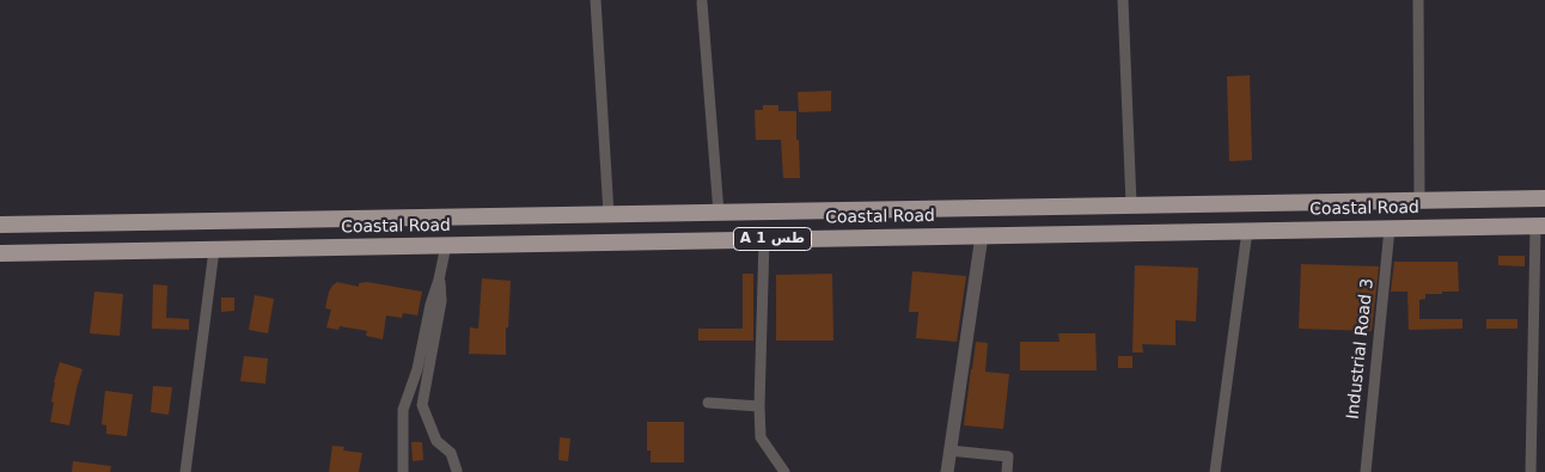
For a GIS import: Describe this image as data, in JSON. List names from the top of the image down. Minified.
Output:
{"streets":{"highway":["Coastal Road","A 1 طس"],"street":["Industrial Road 3"]},"crossings":[["Coastal Road","Industrial Road 3"]]}
